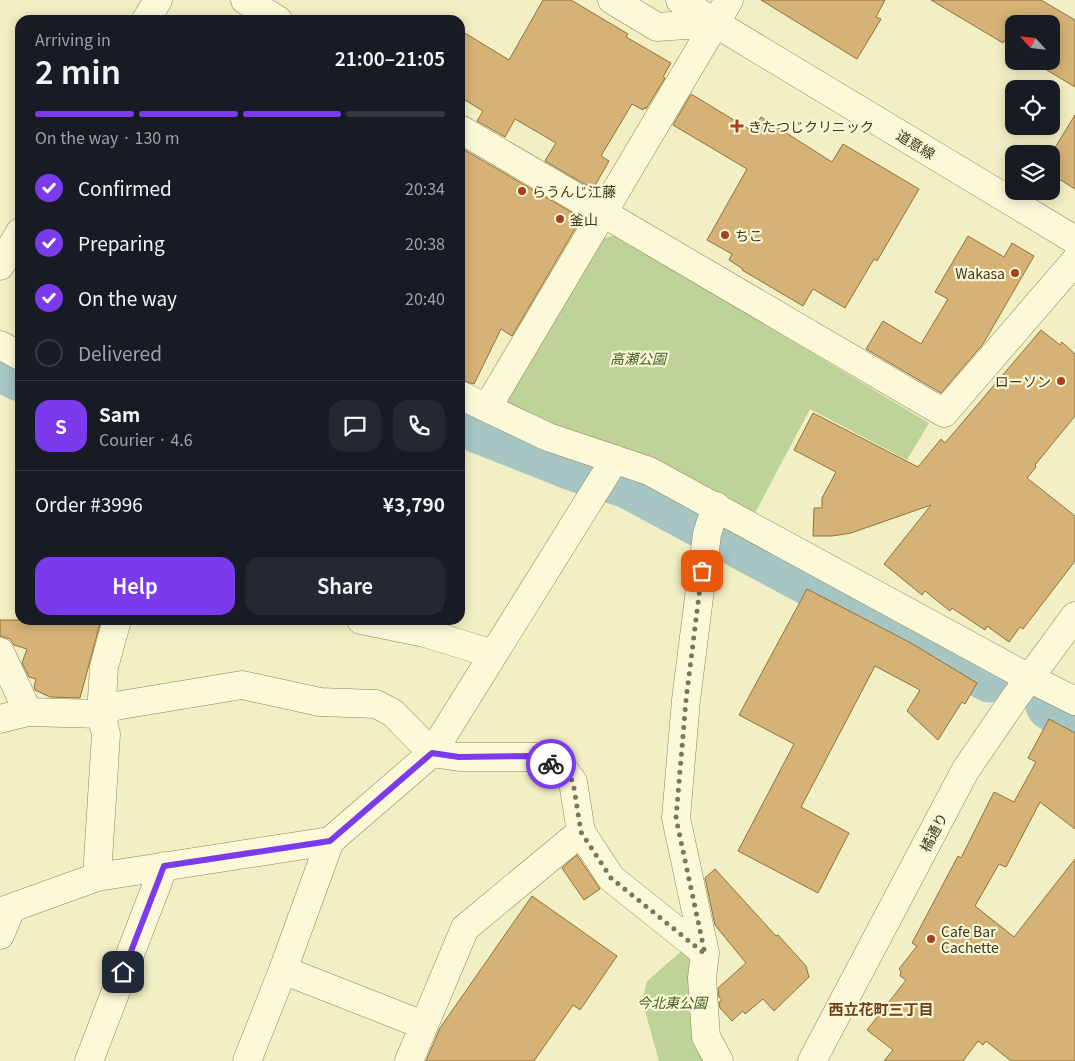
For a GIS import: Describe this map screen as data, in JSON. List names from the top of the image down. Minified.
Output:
{"streets":{"street":["道意線","橘通り"]},"districts":["西立花町三丁目"],"parks":["高瀬公園","今北東公園"],"places":{"health":["きたつじクリニック"],"other":["らうんじ江藤","釜山","ちこ","Wakasa","ローソン","Cafe Bar Cachette"]},"north":"top left","page":{"heading":["2 min","Arriving in","21:00–21:05"],"panel":["Sam","Courier · 4.6","Order #3996","¥3,790"],"bar":"On the way · 130 m","list":[["Confirmed","20:34"],["Preparing","20:38"],["On the way","20:40"],"Delivered"],"round":"S","buttons":["Help","Share"]}}
